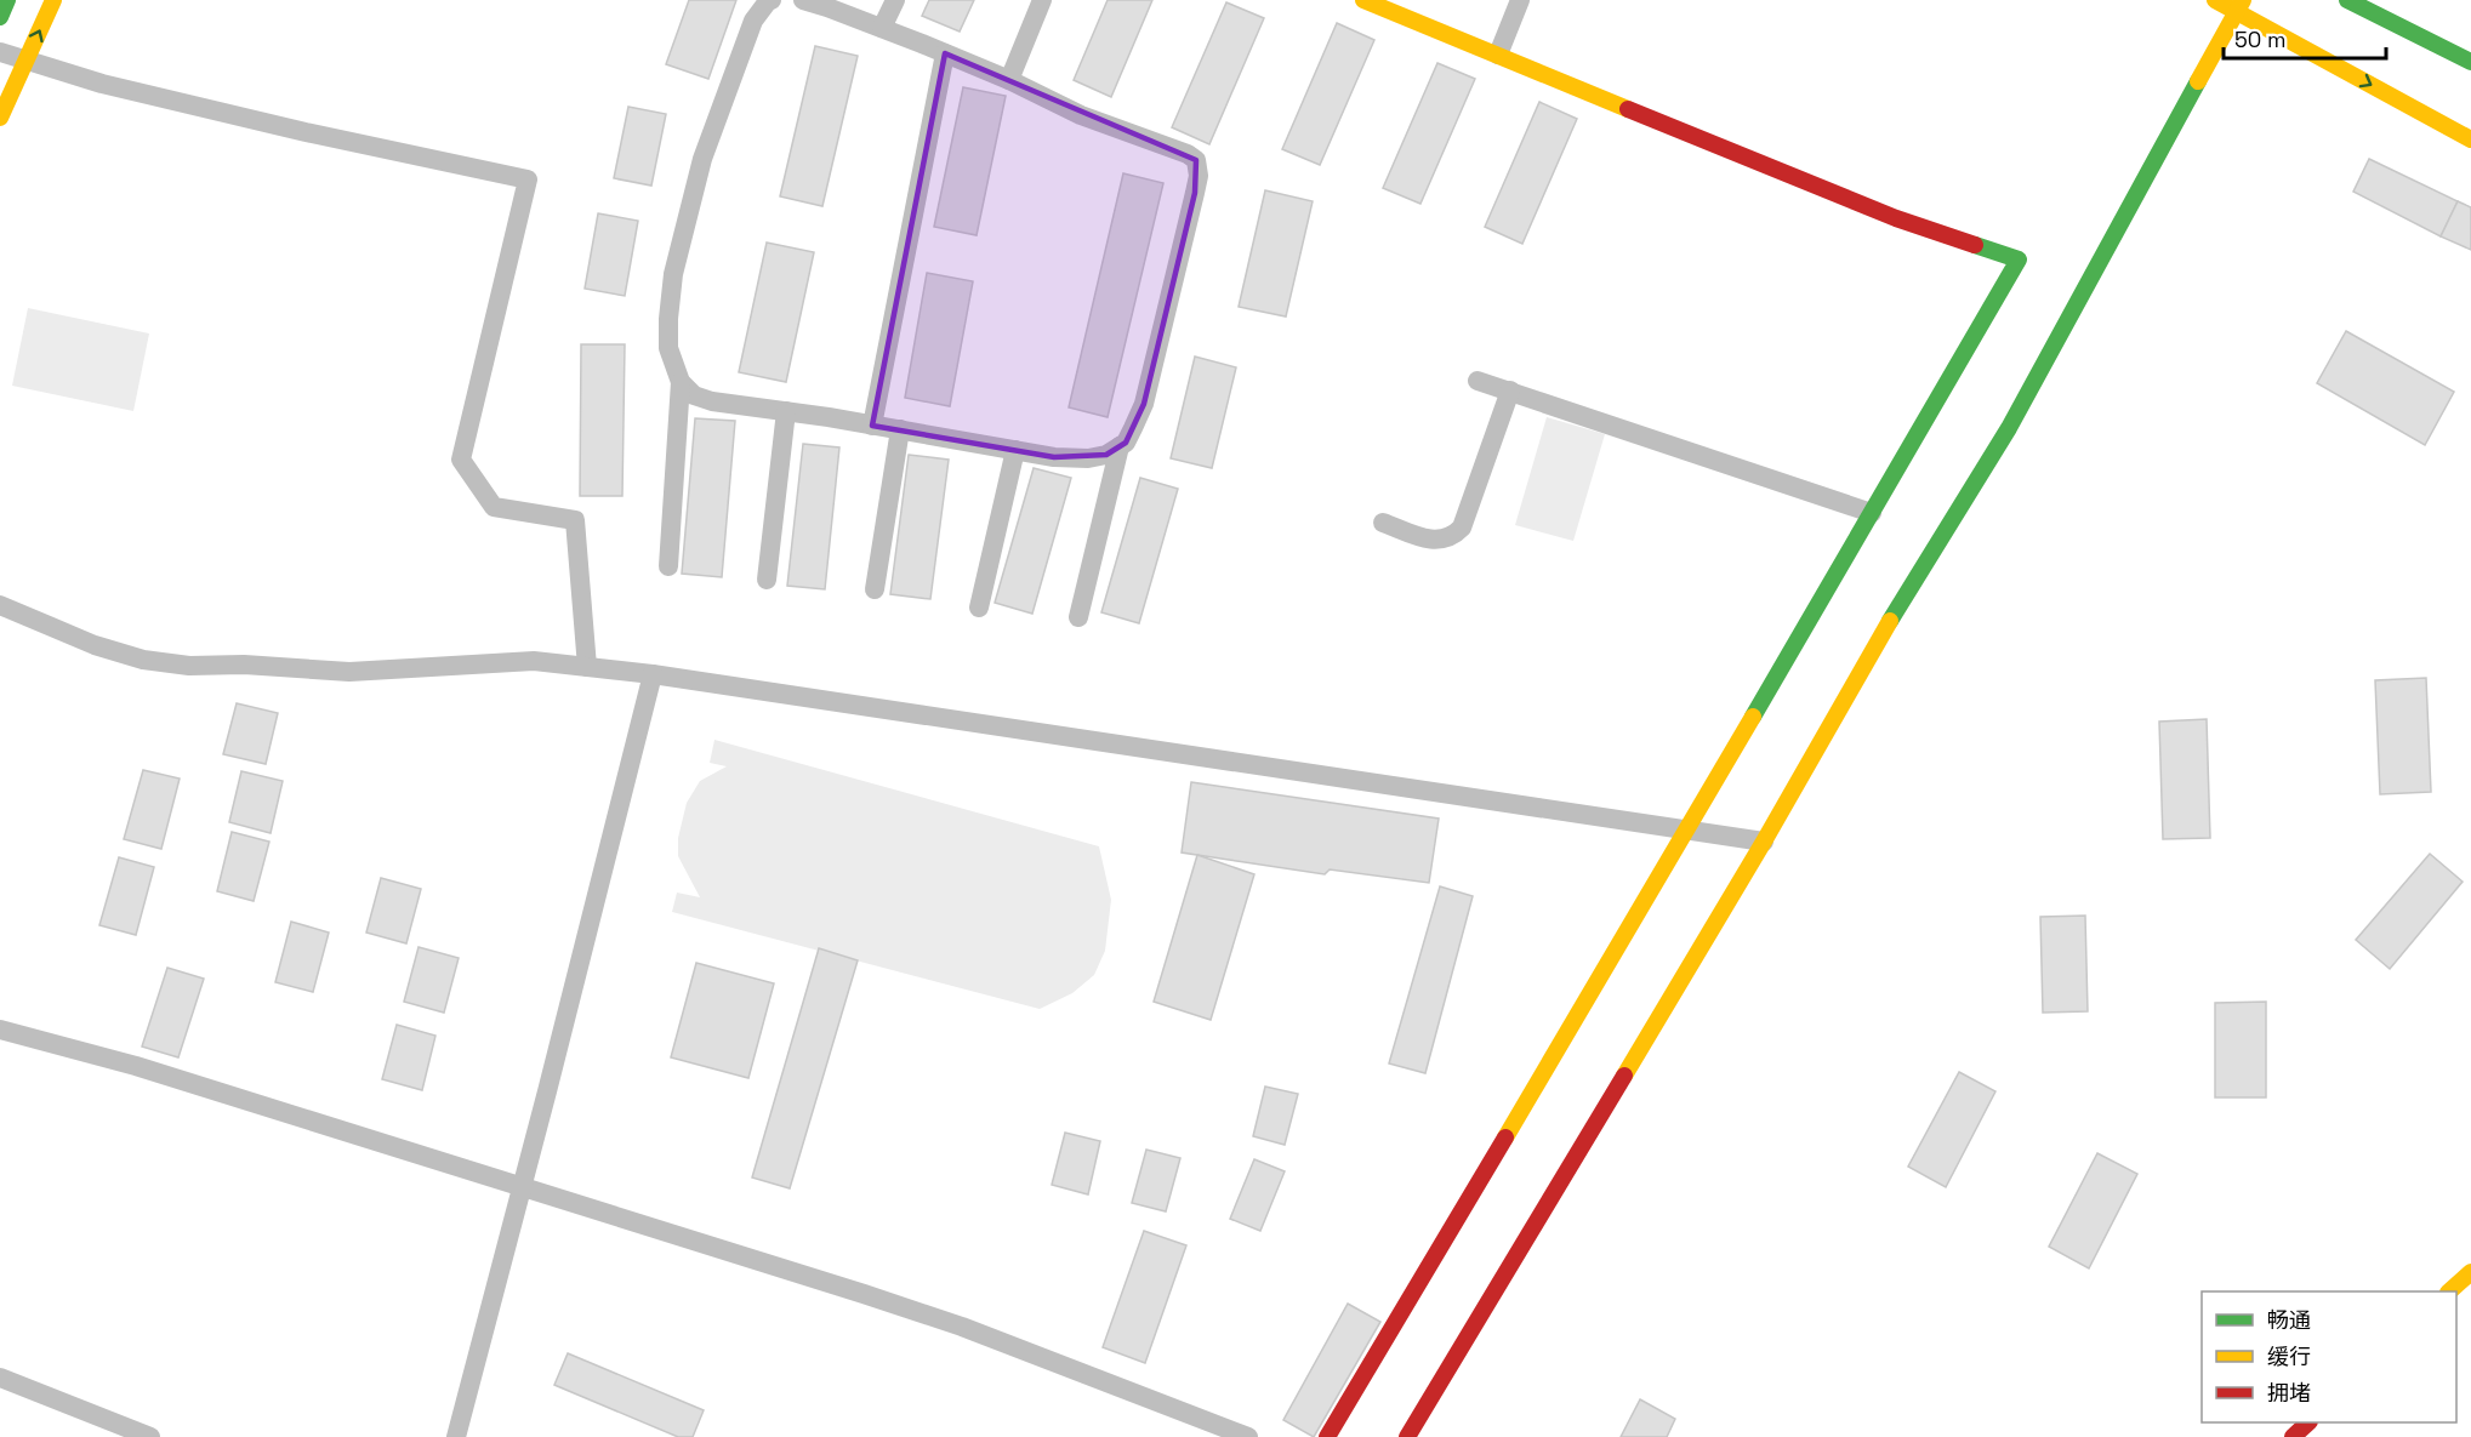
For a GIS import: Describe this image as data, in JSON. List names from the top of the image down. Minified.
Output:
{"legend":["畅通","缓行","拥堵"],"scale_bar":"50 m"}
